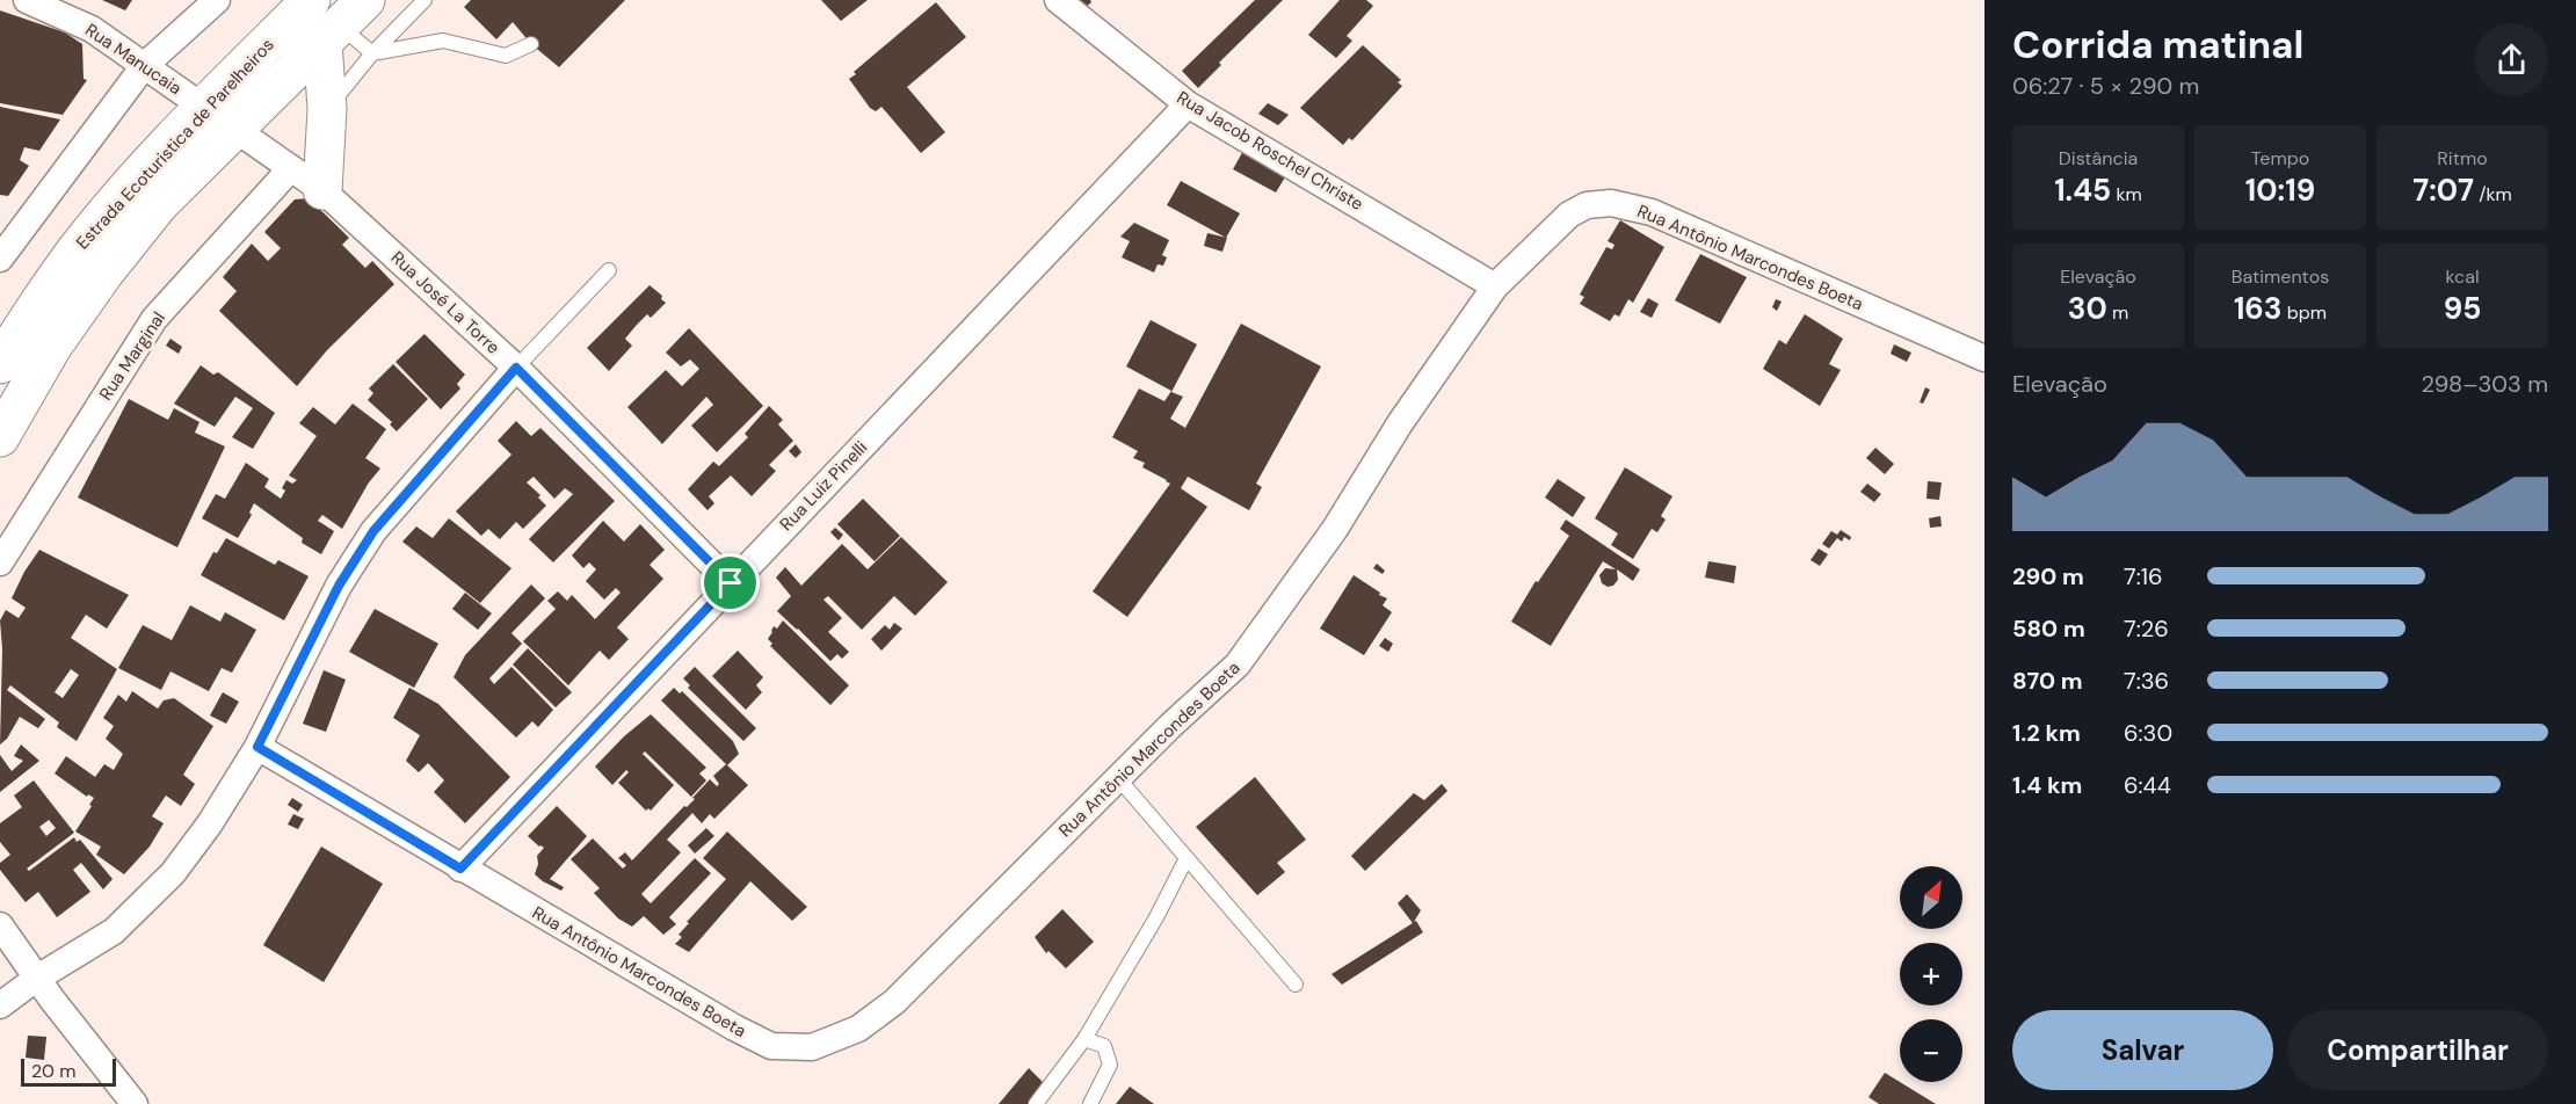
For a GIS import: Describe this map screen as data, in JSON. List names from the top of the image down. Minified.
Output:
{"streets":{"main road":["Estrada Ecoturistica de Parelheiros"],"street":["Rua Manucaia","Rua Jacob Roschel Christe","Rua Antônio Marcondes Boeta","Rua José La Torre","Rua Marginal","Rua Luiz Pinelli"]},"crossings":[["Rua Manucaia","Estrada Ecoturistica de Parelheiros"],["Rua Manucaia","Rua José La Torre"],["Estrada Ecoturistica de Parelheiros","Rua José La Torre"],["Rua Jacob Roschel Christe","Rua Antônio Marcondes Boeta"],["Rua Jacob Roschel Christe","Rua Luiz Pinelli"],["Rua Antônio Marcondes Boeta","Rua Luiz Pinelli"],["Rua José La Torre","Rua Marginal"],["Rua José La Torre","Rua Luiz Pinelli"]],"scale_bar":"20 m","north":"top right","page":{"heading":["Corrida matinal","06:27 · 5 × 290 m"],"stats":[["Distância","1.45 km"],["Tempo","10:19"],["Ritmo","7:07 /km"],["Elevação","30 m"],["Batimentos","163 bpm"],["kcal","95"]],"chart":["Elevação","298–303 m"],"list":[{"name":"290 m","note":"7:16"},{"name":"580 m","note":"7:26"},{"name":"870 m","note":"7:36"},{"name":"1.2 km","note":"6:30"},{"name":"1.4 km","note":"6:44"}],"map_buttons":["+","−"],"buttons":["Salvar","Compartilhar"],"scale":"20 m"}}
